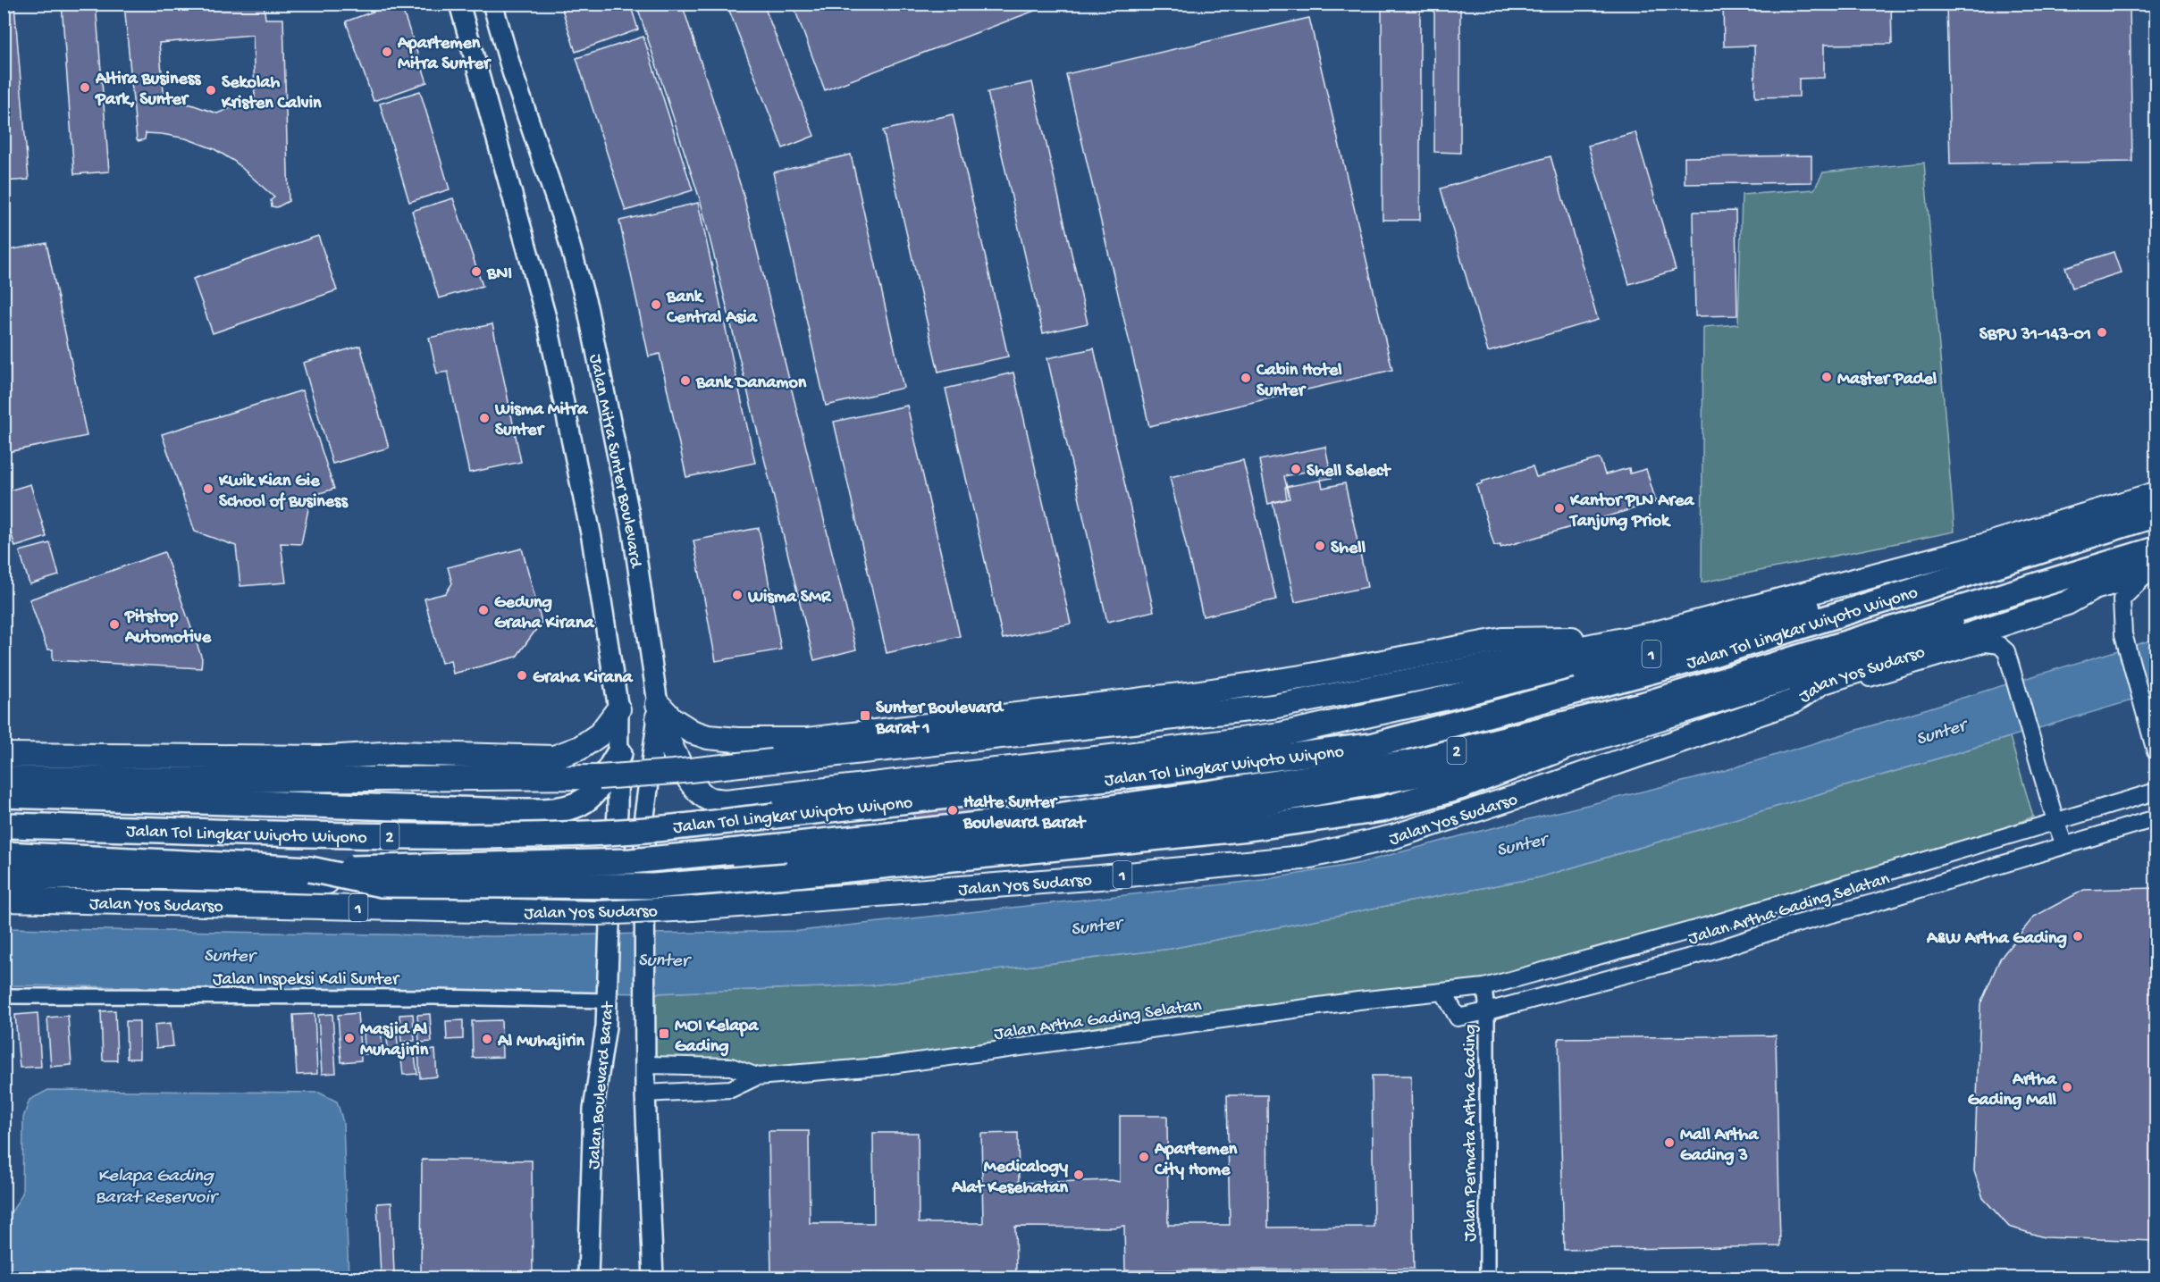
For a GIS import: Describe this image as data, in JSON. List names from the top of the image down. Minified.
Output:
{"streets":{"highway":["Jalan Tol Lingkar Wiyoto Wiyono","1","Jalan Yos Sudarso","2"],"main road":["Jalan Mitra Sunter Boulevard","Jalan Boulevard Barat"],"street":["Jalan Artha Gading Selatan","Jalan Inspeksi Kali Sunter","Jalan Permata Artha Gading"]},"crossings":[["Jalan Mitra Sunter Boulevard","Jalan Artha Gading Selatan"],["Jalan Artha Gading Selatan","Jalan Permata Artha Gading"],["Jalan Inspeksi Kali Sunter","Jalan Boulevard Barat"]],"water":["Sunter","Kelapa Gading Barat Reservoir"],"places":{"other":["Apartemen Mitra Sunter","Altira Business Park, Sunter","Sekolah Kristen Calvin","BNI","Bank Central Asia","SBPU 31-143-01","Master Padel","Cabin Hotel Sunter","Bank Danamon","Wisma Mitra Sunter","Shell Select","Kwik Kian Gie School of Business","Kantor PLN Area Tanjung Priok","Shell","Wisma SMR","Gedung Graha Kirana","Pitstop Automotive","Graha Kirana","Halte Sunter Boulevard Barat","A&W Artha Gading","Masjid Al Muhajirin","Al Muhajirin","Artha Gading Mall","Mall Artha Gading 3","Apartemen City Home","Medicalogy Alat Kesehatan"],"transit":["Sunter Boulevard Barat 1","MOI Kelapa Gading"]}}
